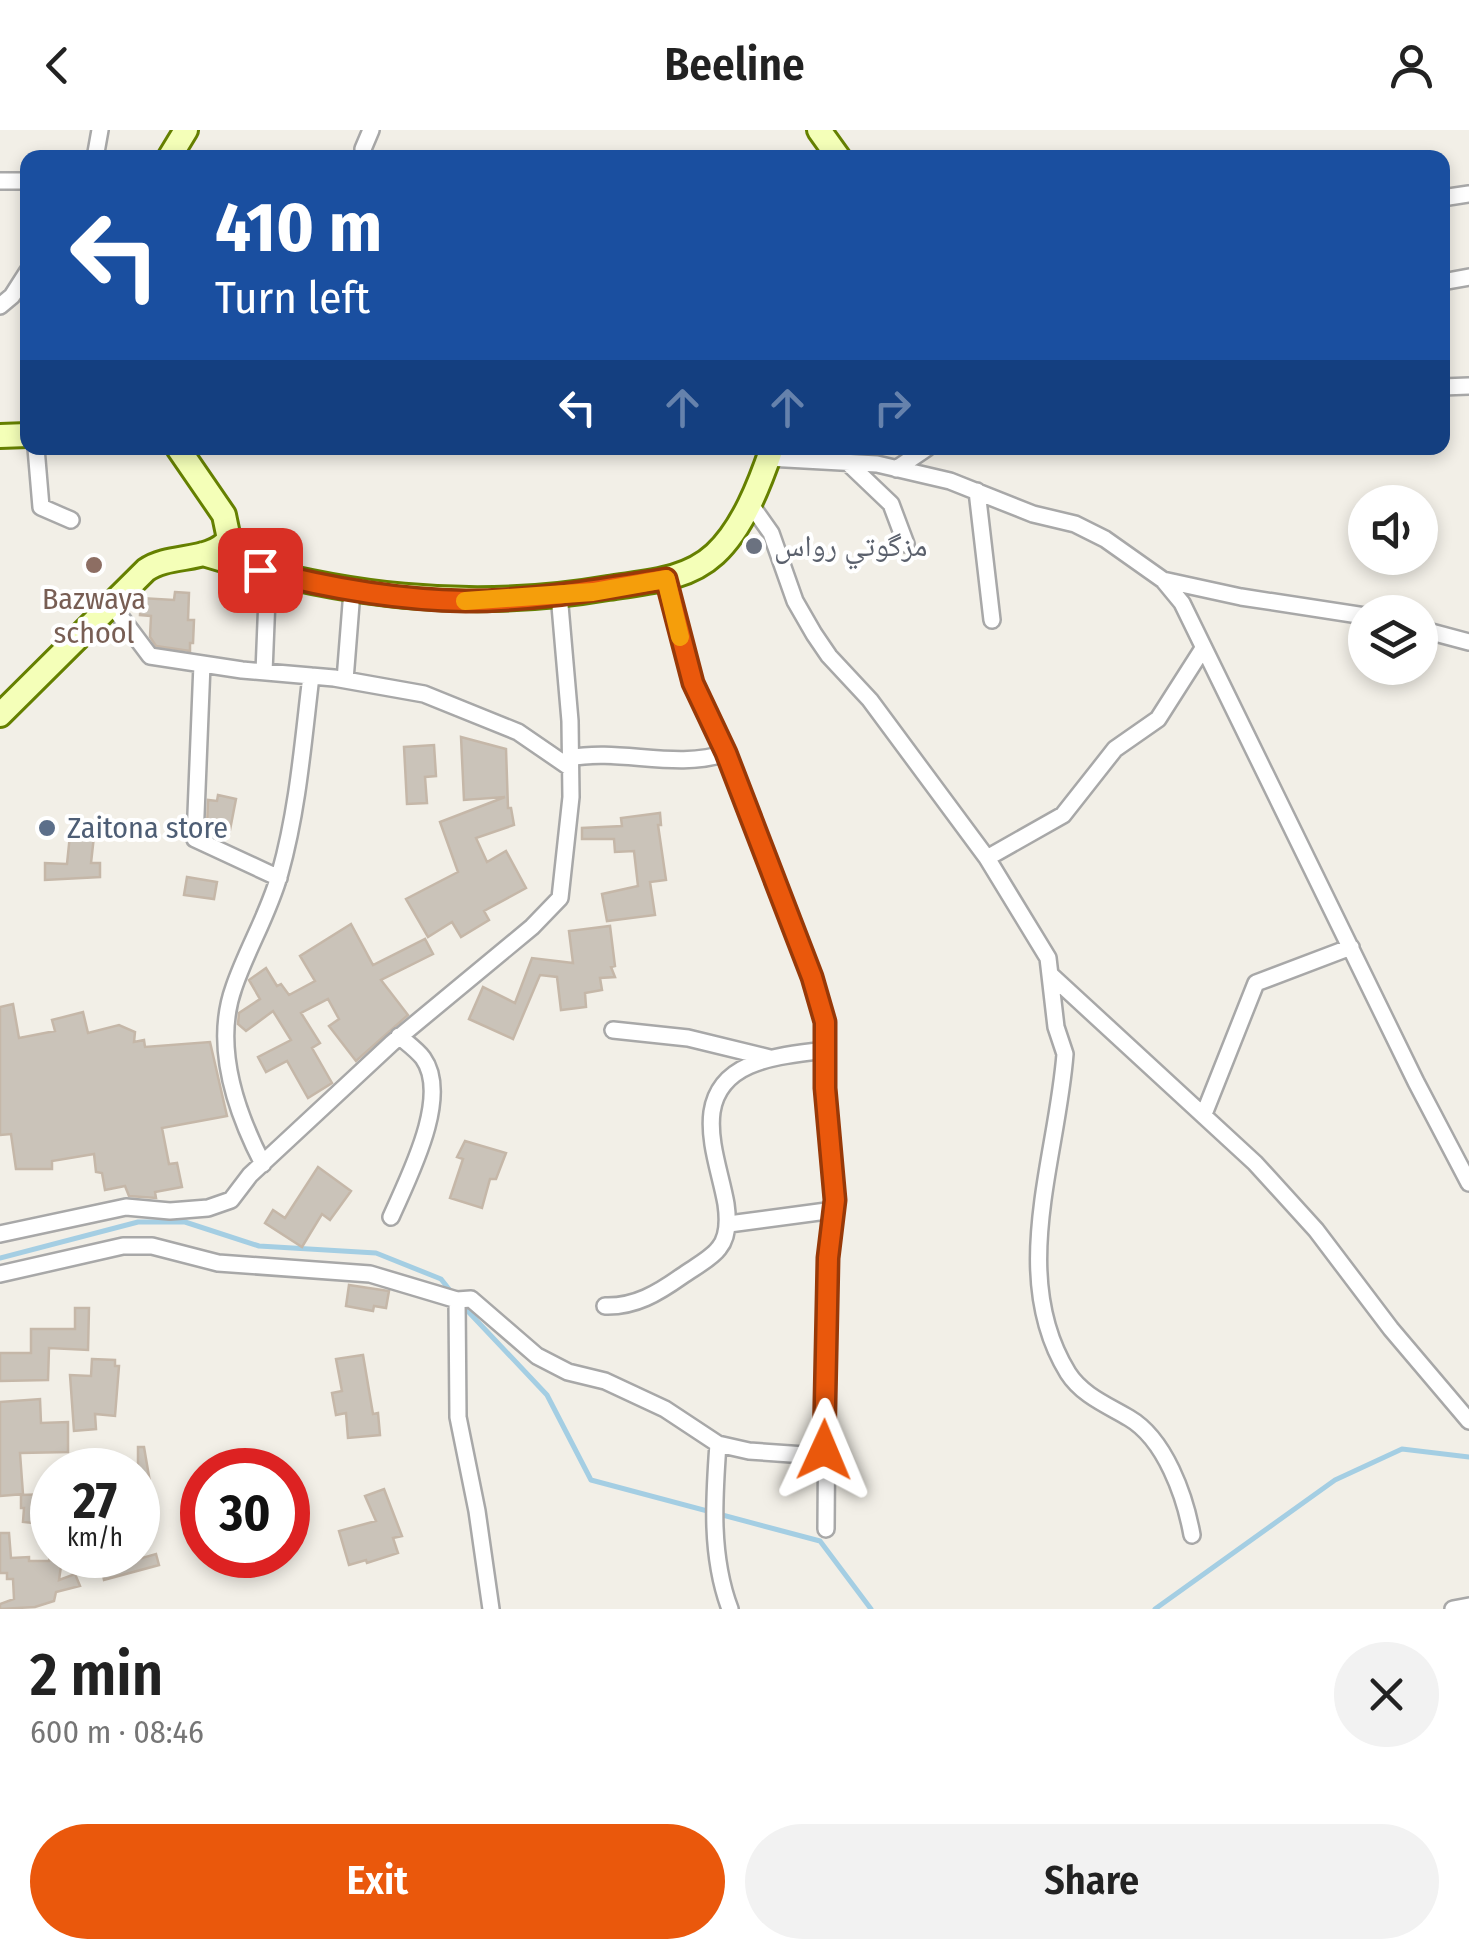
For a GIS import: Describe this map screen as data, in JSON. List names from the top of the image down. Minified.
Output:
{"places":["مزگوتي رواس","Bazwaya school","Zaitona store"],"page":{"header":"Beeline","turn":["410 m","Turn left"],"speed":"27 km/h","limit":"30","heading":["2 min","600 m · 08:46"],"buttons":["Exit","Share"]}}
